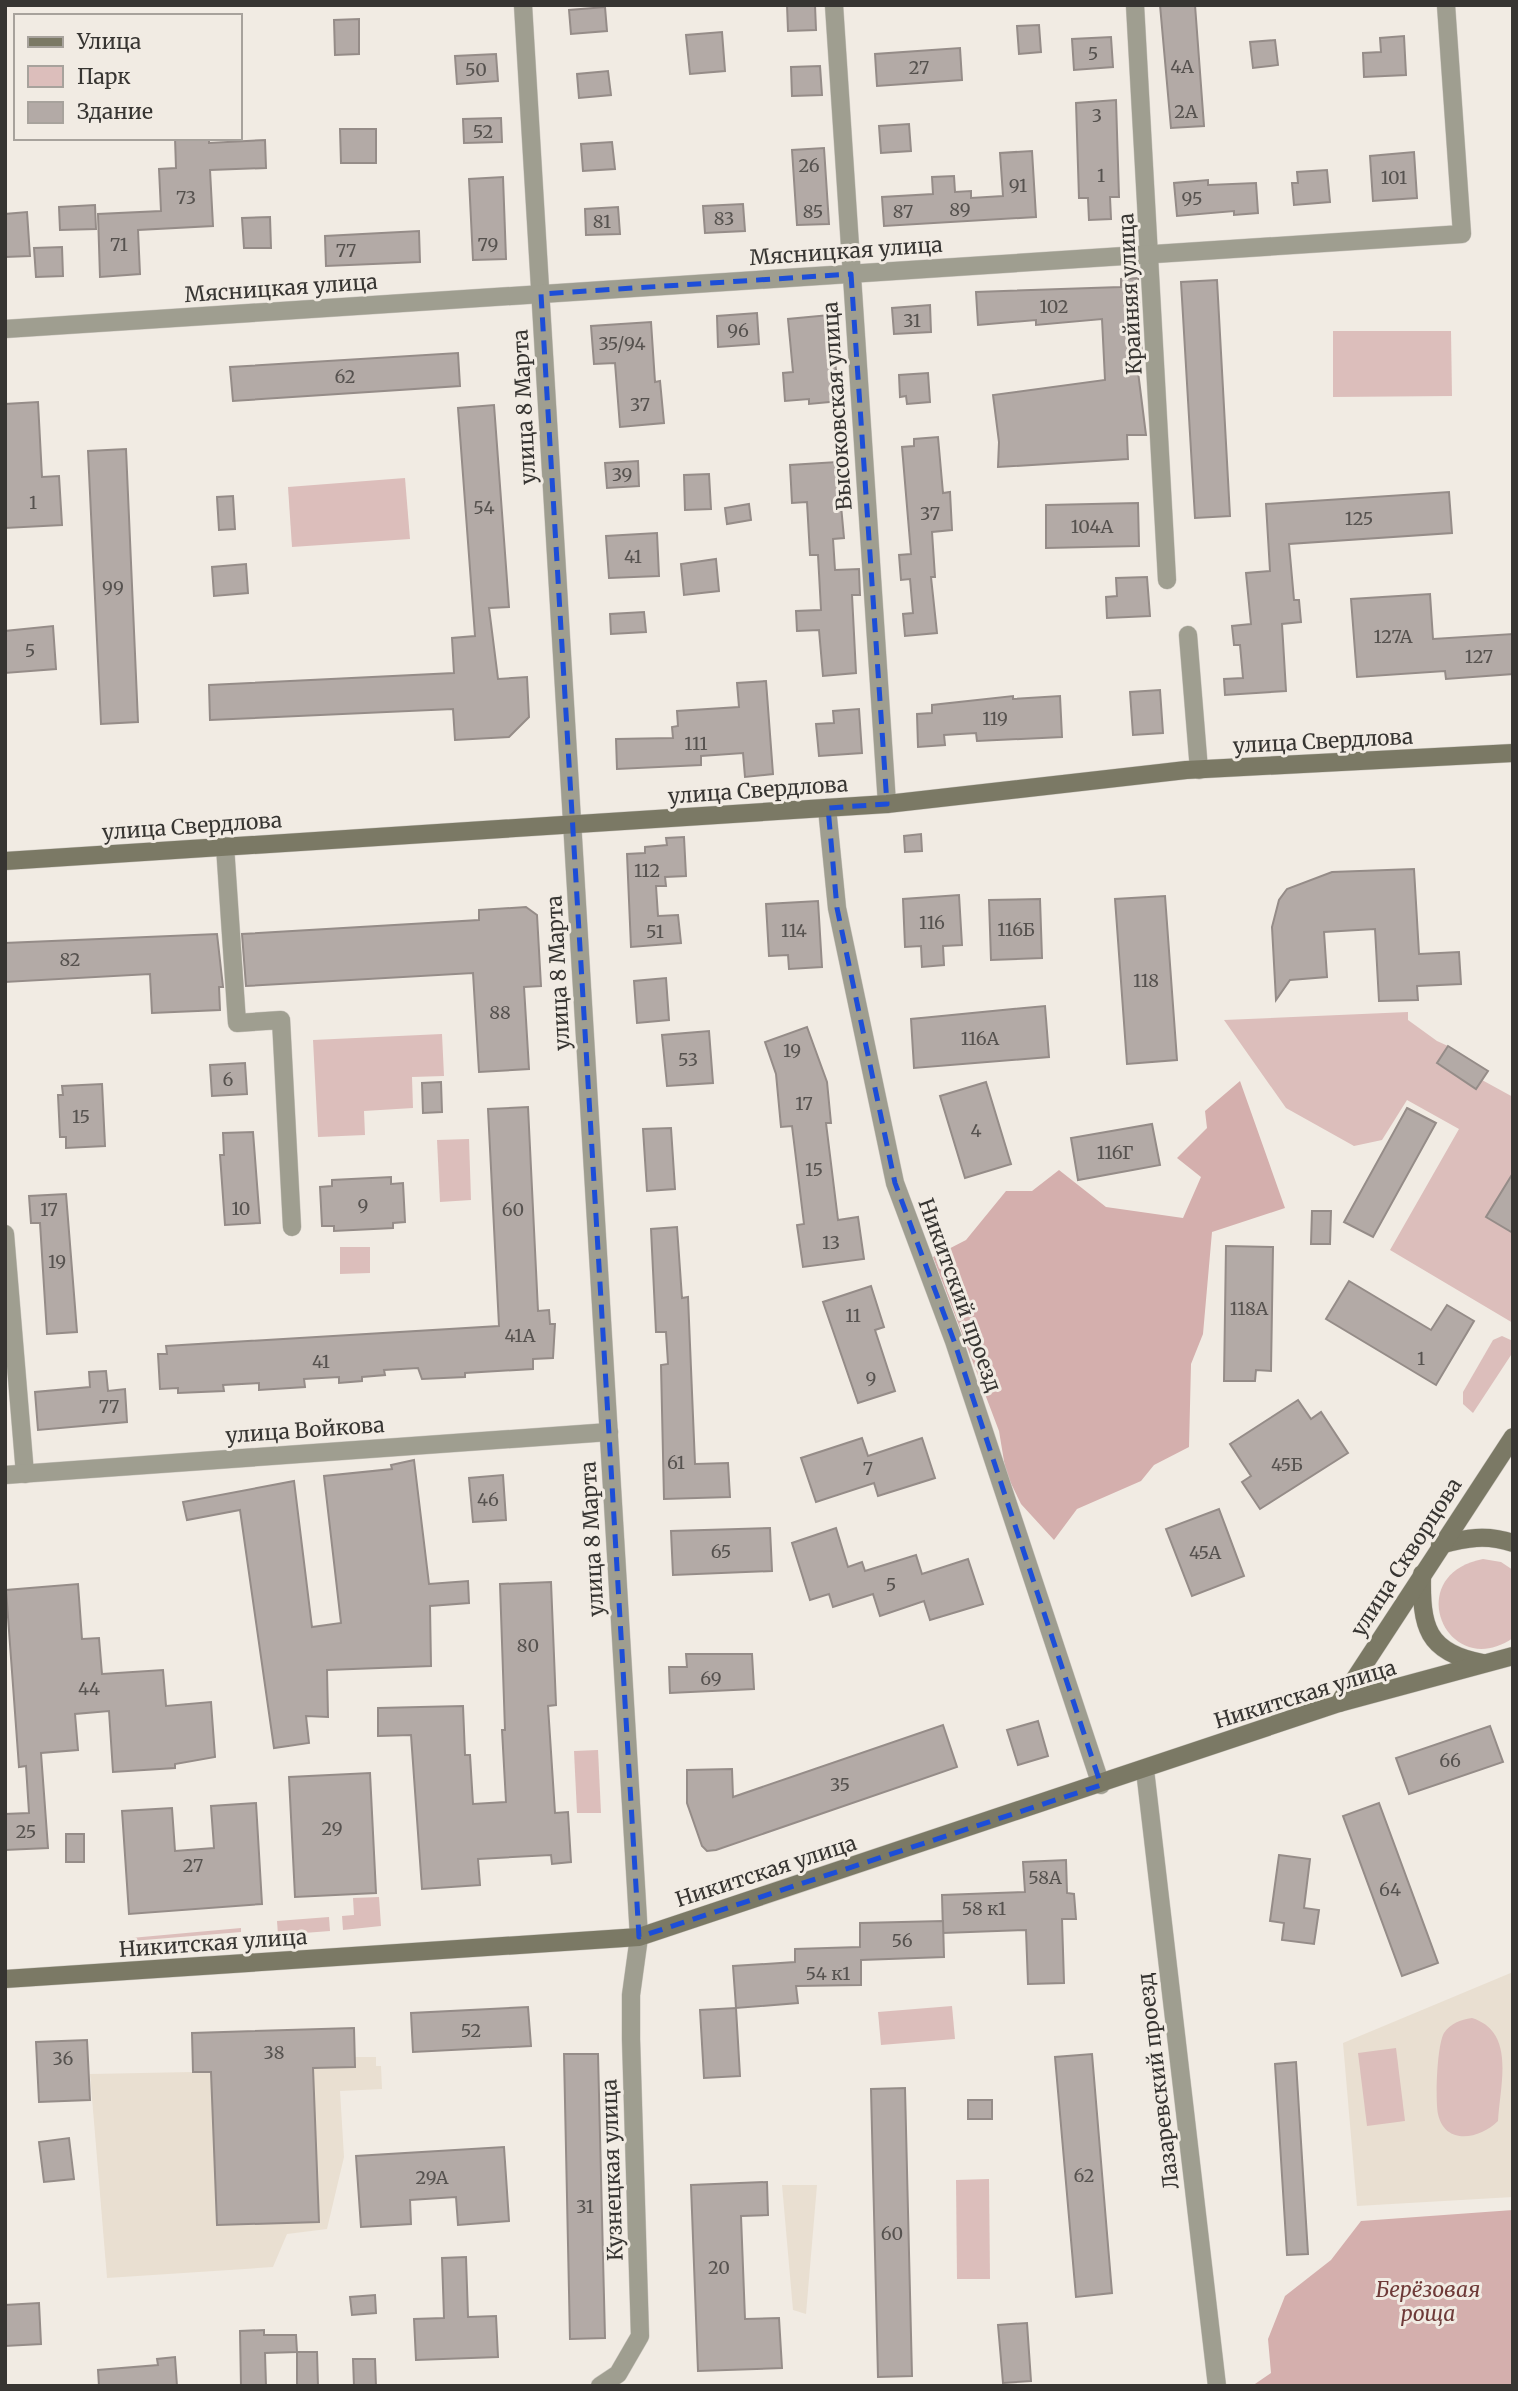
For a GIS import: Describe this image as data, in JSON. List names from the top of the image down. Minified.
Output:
{"streets":{"street":["Мясницкая улица","Крайняя улица","Высоковская улица","улица 8 Марта","улица Свердлова","Никитский проезд","улица Войкова","улица Скворцова","Никитская улица","Лазаревский проезд","Кузнецкая улица"]},"crossings":[["Мясницкая улица","Крайняя улица"],["Мясницкая улица","Высоковская улица"],["Мясницкая улица","улица 8 Марта"],["Высоковская улица","улица Свердлова"],["улица 8 Марта","улица Свердлова"],["улица 8 Марта","улица Войкова"],["улица 8 Марта","Никитская улица"],["улица 8 Марта","Кузнецкая улица"],["улица Свердлова","Никитский проезд"],["Никитский проезд","Никитская улица"],["улица Скворцова","Никитская улица"],["Никитская улица","Лазаревский проезд"],["Никитская улица","Кузнецкая улица"]],"parks":["Берёзовая роща"],"house_numbers":["5","4А","27","50","2А","3","52","26","1","101","91","73","95","89","85","87","83","81","71","79","77","102","31","96","35/94","62","37","39","1","54","37","125","104А","41","99","127А","5","127","119","111","112","116","116Б","114","51","82","118","88","116А","19","53","6","17","15","4","116Г","15","9","10","17","60","13","19","118А","11","41А","1","41","9","77","61","45Б","7","46","65","45А","5","80","69","44","66","35","29","25","27","58А","64","58 к1","56","54 к1","52","38","36","62","29А","31","60","20"],"legend":["Улица","Парк","Здание"]}
